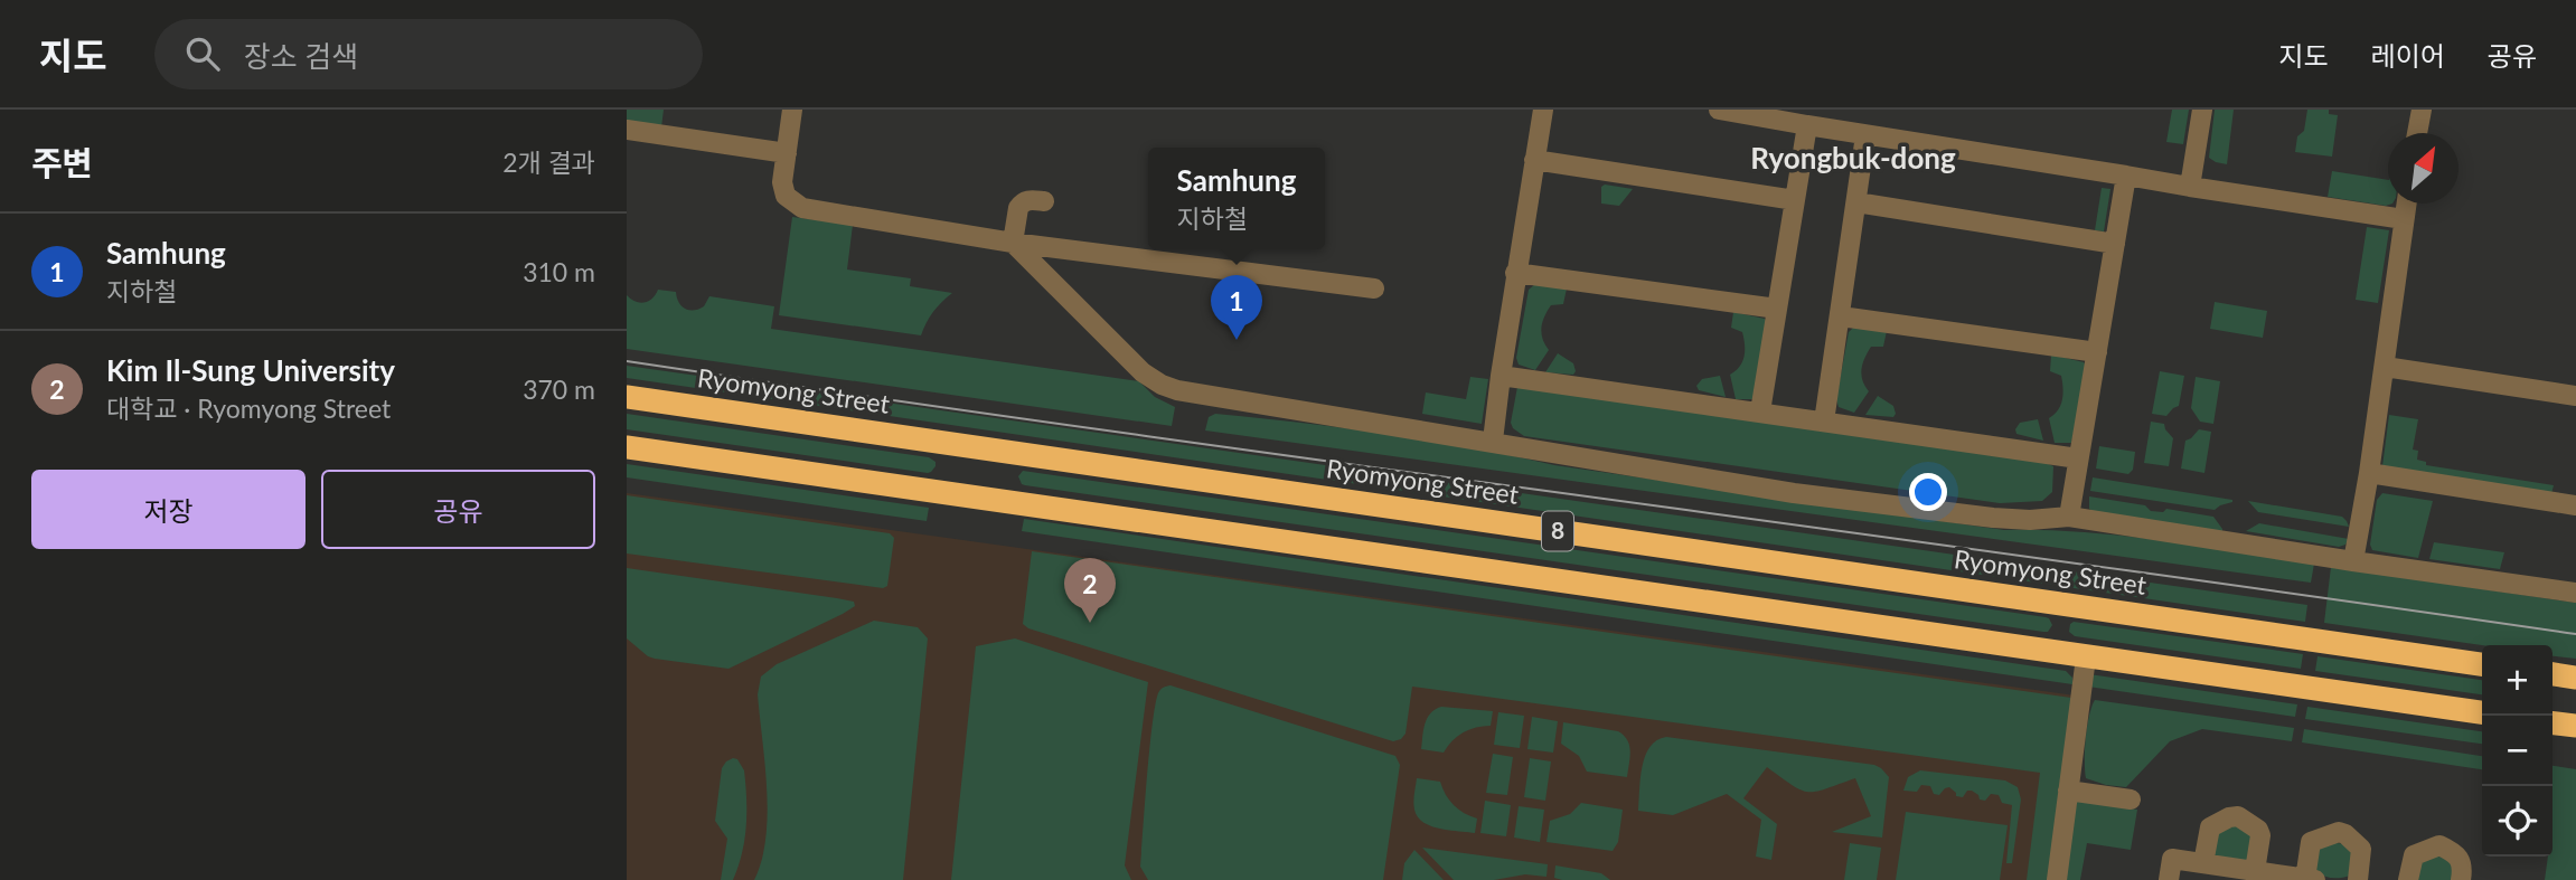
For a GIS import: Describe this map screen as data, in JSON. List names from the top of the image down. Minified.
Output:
{"streets":{"highway":["Ryomyong Street","8"]},"districts":["Ryongbuk-dong"],"north":"top right","page":{"header":"지도","search":"장소 검색","nav":["지도","레이어","공유"],"heading":["주변","2개 결과"],"popup":["Samhung","지하철"],"list":[{"mark":"1","name":"Samhung","note":"지하철","value":"310 m"},{"mark":"2","name":"Kim Il-Sung University","note":"대학교 · Ryomyong Street","value":"370 m"}],"pins":["1","2"],"buttons":["저장","공유"],"map_buttons":["+","−"]}}
